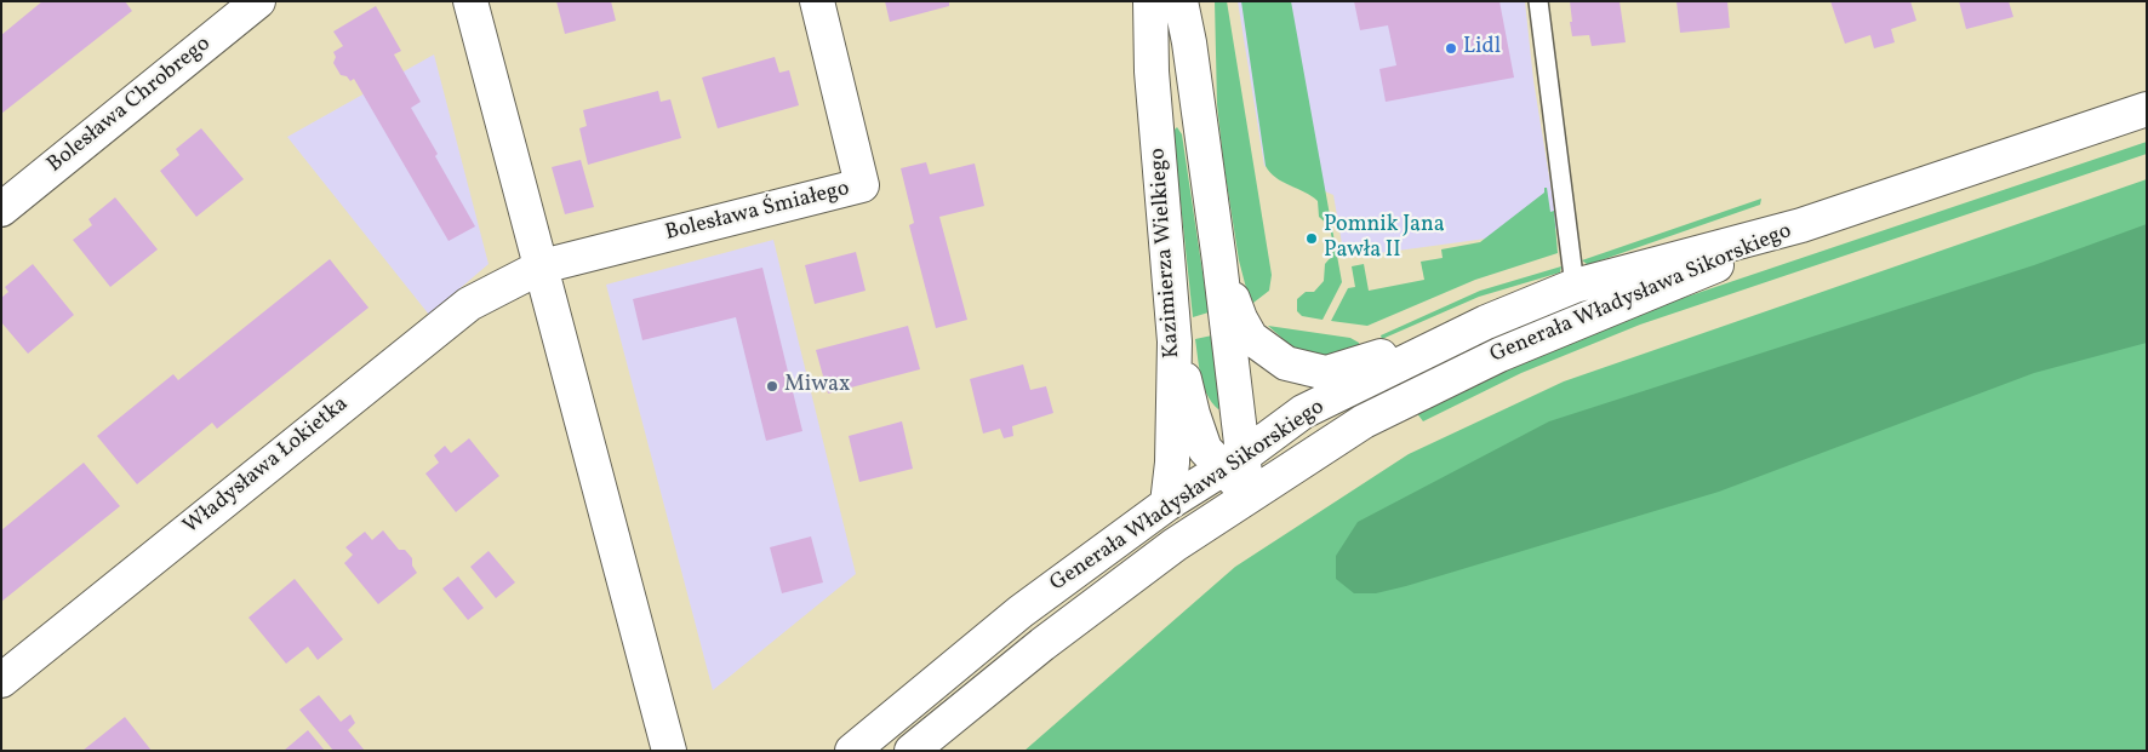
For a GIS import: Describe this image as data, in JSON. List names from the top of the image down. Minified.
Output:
{"streets":{"street":["Bolesława Chrobrego","Bolesława Śmiałego","Kazimierza Wielkiego","Generała Władysława Sikorskiego","Władysława Łokietka"]},"crossings":[["Bolesława Śmiałego","Władysława Łokietka"],["Kazimierza Wielkiego","Generała Władysława Sikorskiego"]],"places":["Lidl","Pomnik Jana Pawła II","Miwax"]}
